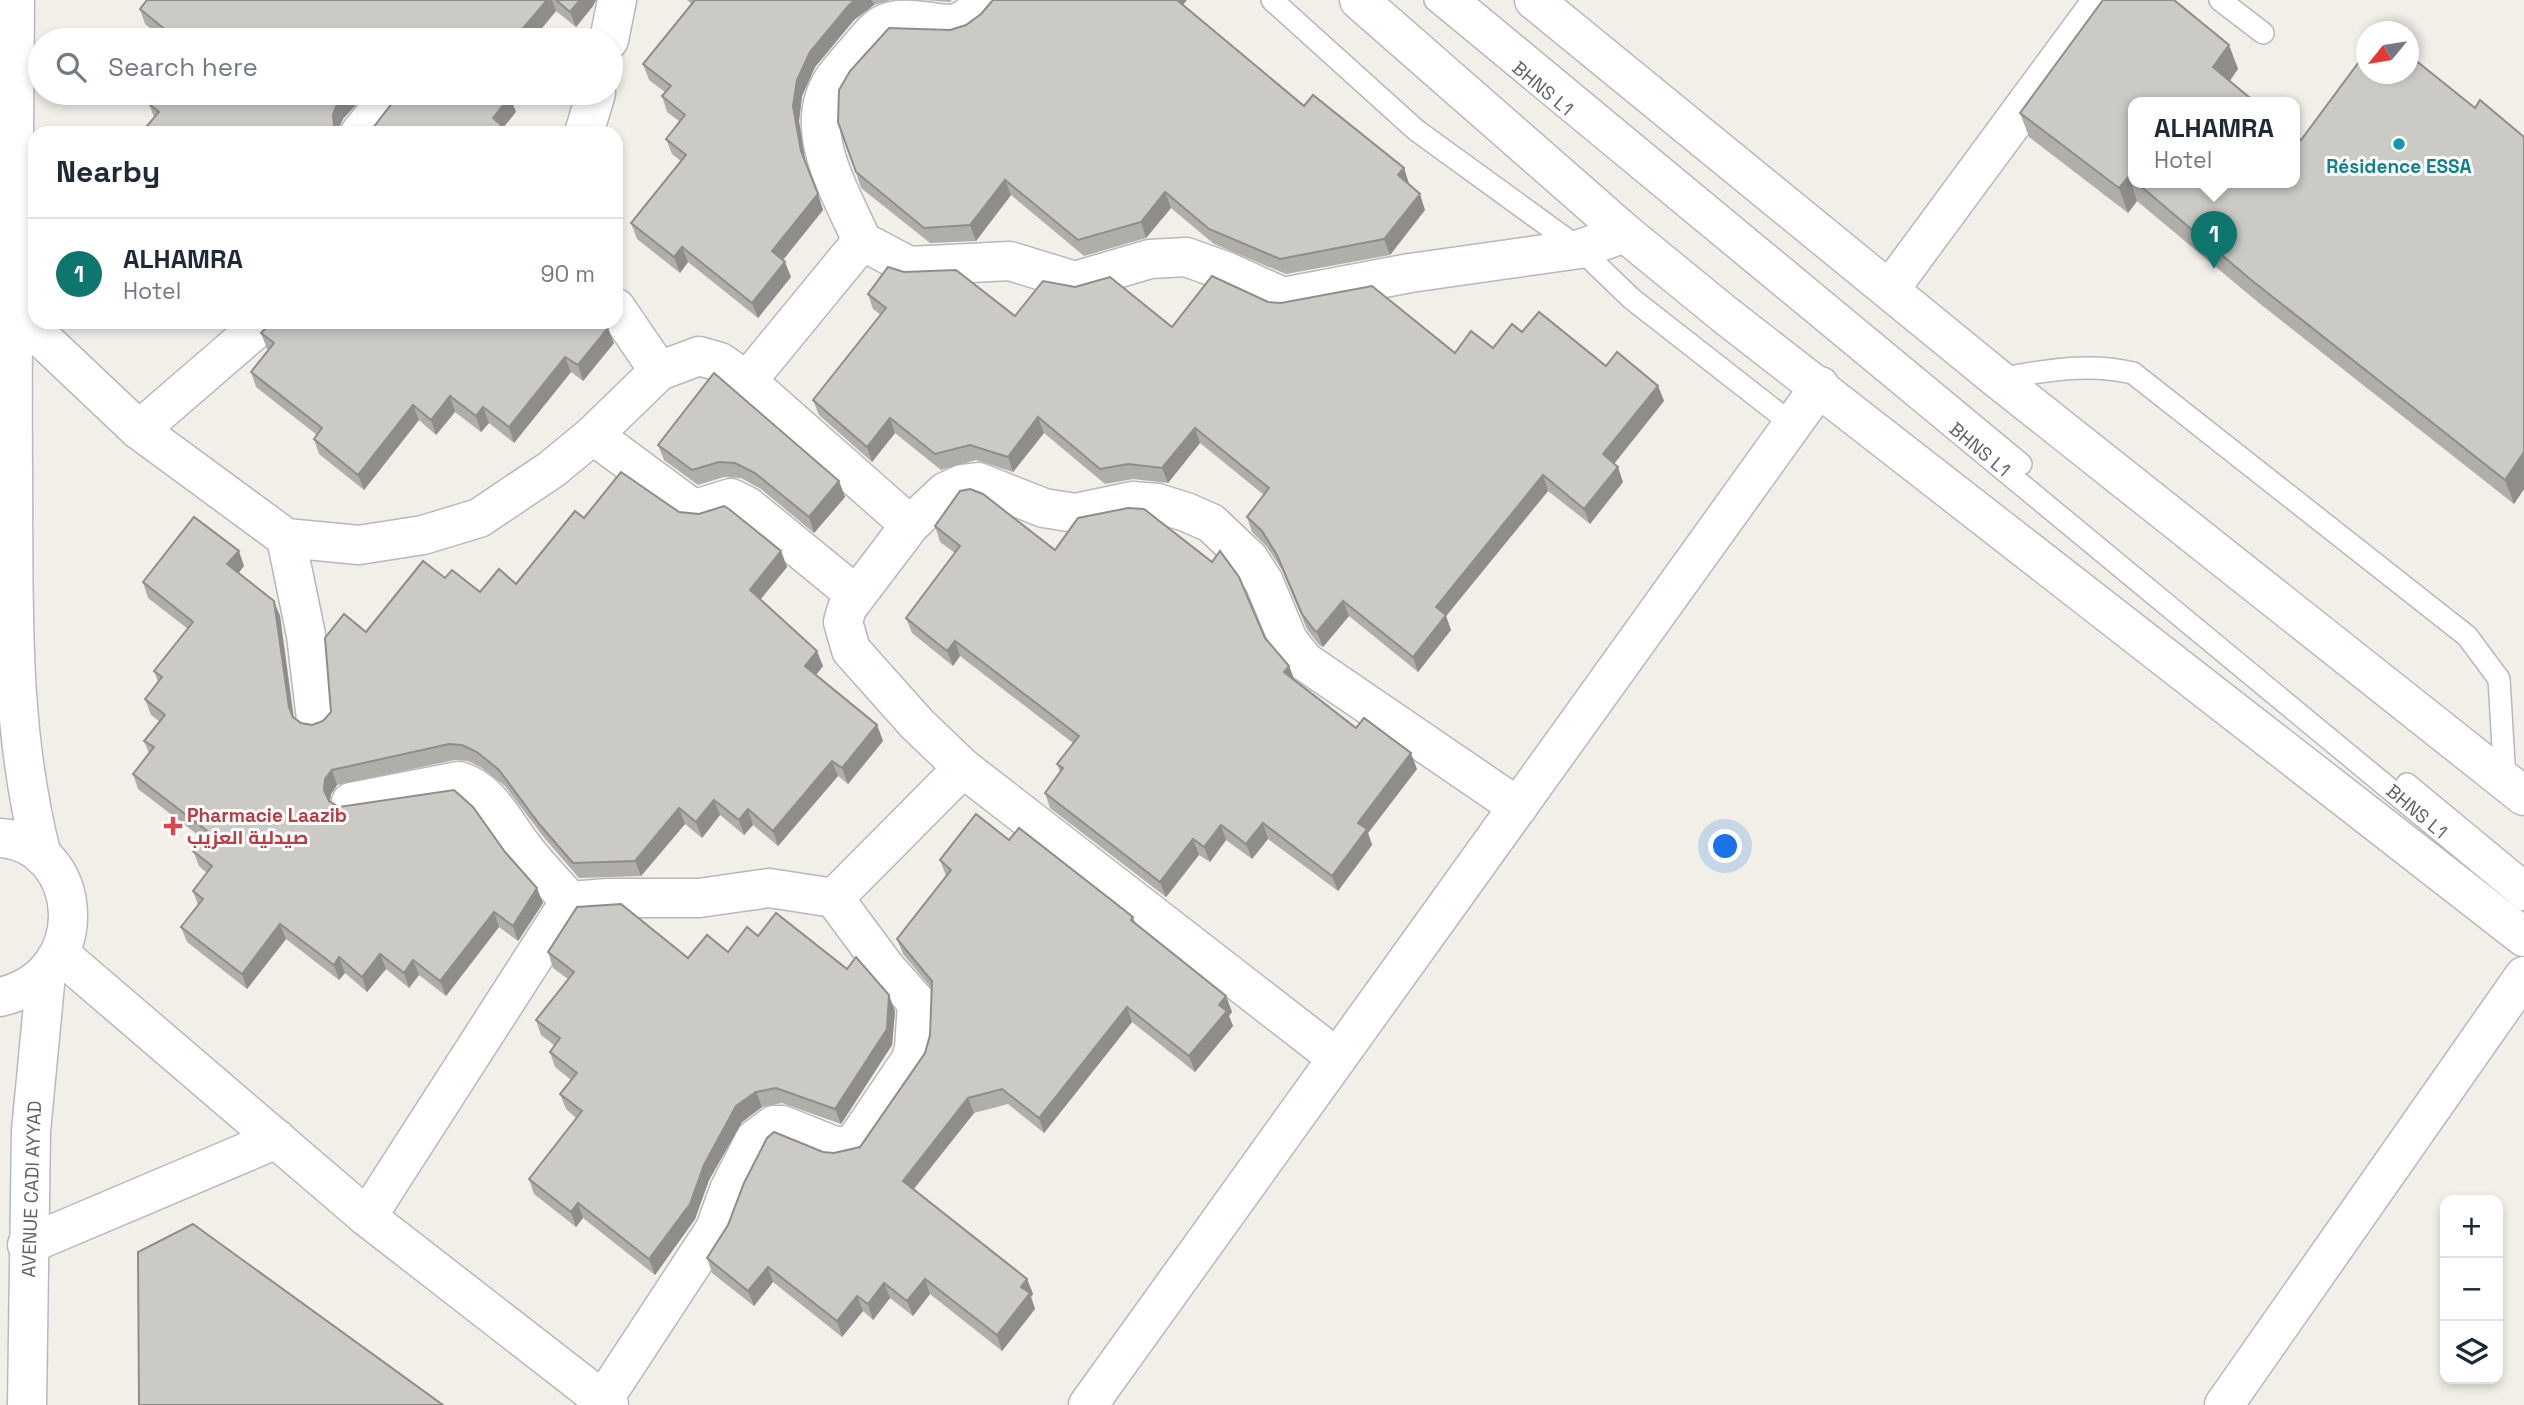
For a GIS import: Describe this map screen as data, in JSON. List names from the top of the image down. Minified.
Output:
{"streets":{"street":["AVENUE CADI AYYAD"],"lane":["BHNS L1"]},"places":{"other":["Résidence ESSA"],"health":["Pharmacie Laazib صيدلية العزيب"]},"north":"bottom left","page":{"search":"Search here","popup":["ALHAMRA","Hotel"],"heading":"Nearby","pins":"1","list":[{"mark":"1","name":"ALHAMRA","note":"Hotel","value":"90 m"}],"map_buttons":["+","−"]}}
